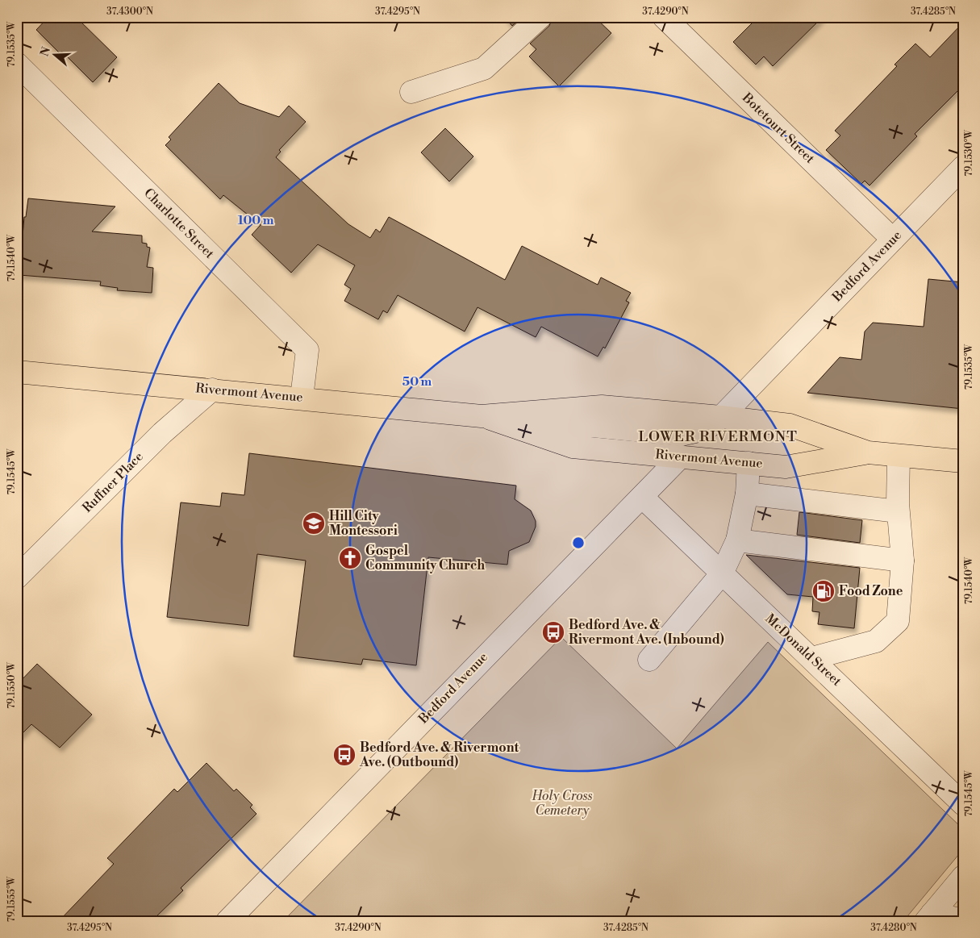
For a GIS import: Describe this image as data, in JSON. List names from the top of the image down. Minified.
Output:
{"streets":{"main road":["Rivermont Avenue"],"street":["Botetourt Street","Charlotte Street","Bedford Avenue","Ruffner Place","McDonald Street"]},"crossings":[["Botetourt Street","Bedford Avenue"],["Charlotte Street","Rivermont Avenue"],["Bedford Avenue","Rivermont Avenue"],["Bedford Avenue","McDonald Street"],["Rivermont Avenue","Ruffner Place"]],"districts":["LOWER RIVERMONT"],"parks":["Holy Cross Cemetery"],"places":{"school or university":["Hill City Montessori"],"church":["Gospel Community Church"],"fuel station":["Food Zone"],"bus stop":["Bedford Ave. & Rivermont Ave. (Inbound)","Bedford Ave. & Rivermont Ave. (Outbound)"]},"north":"left","coordinates":["37.4300°N","37.4295°N","37.4290°N","37.4285°N","79.1535°W","79.1530°W","79.1540°W","79.1545°W","79.1550°W","79.1555°W","37.4280°N"],"rings":["100 m","50 m"]}
